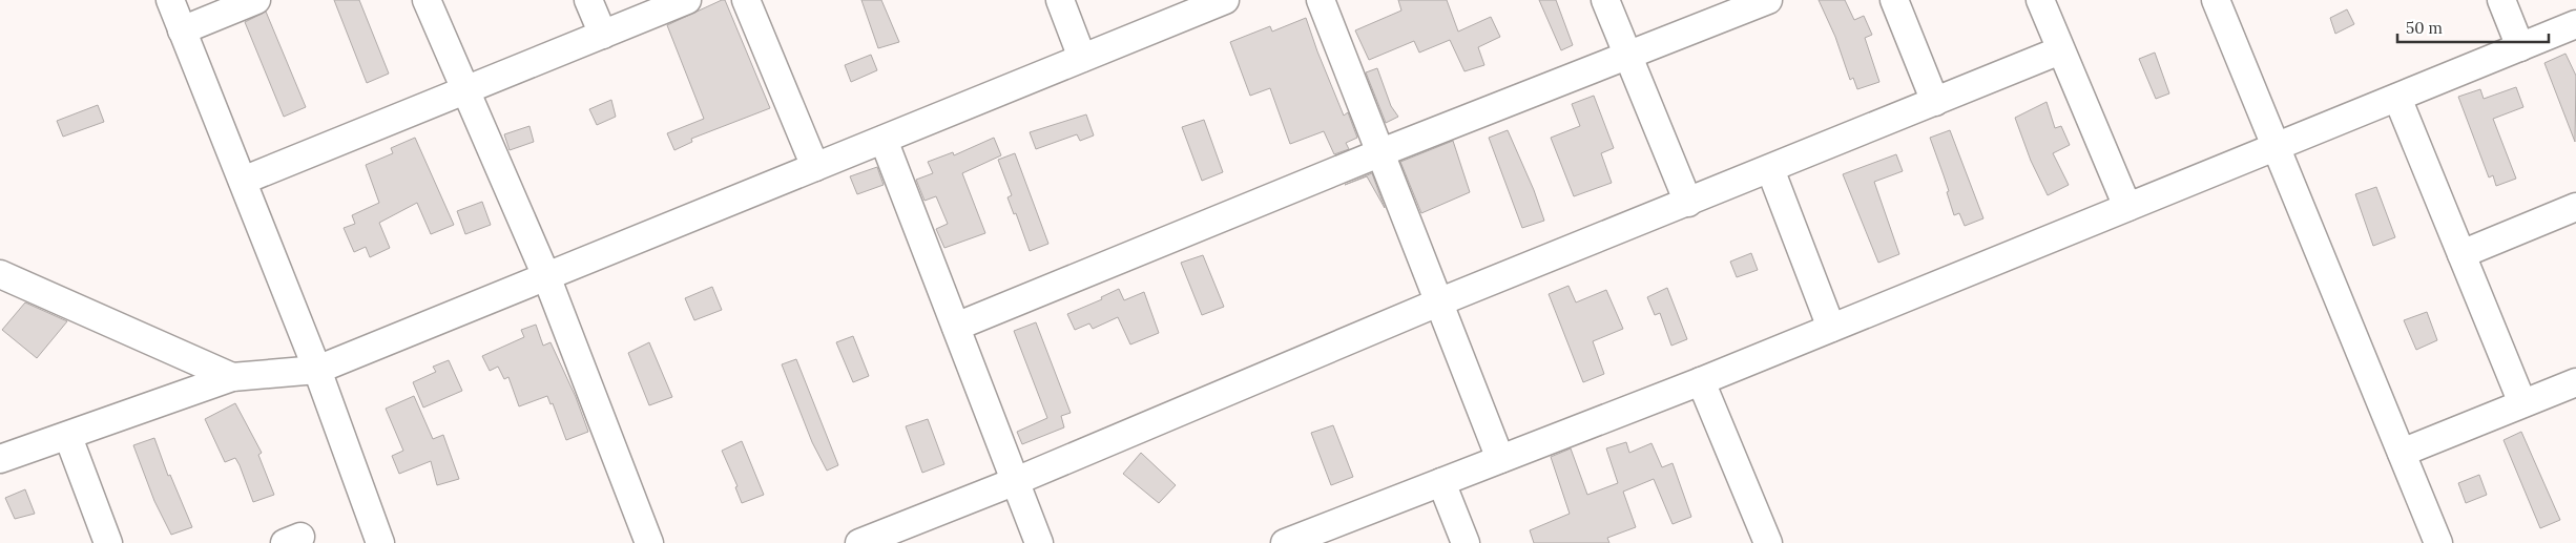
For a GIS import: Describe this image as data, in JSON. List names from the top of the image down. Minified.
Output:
{"scale_bar":"50 m"}
